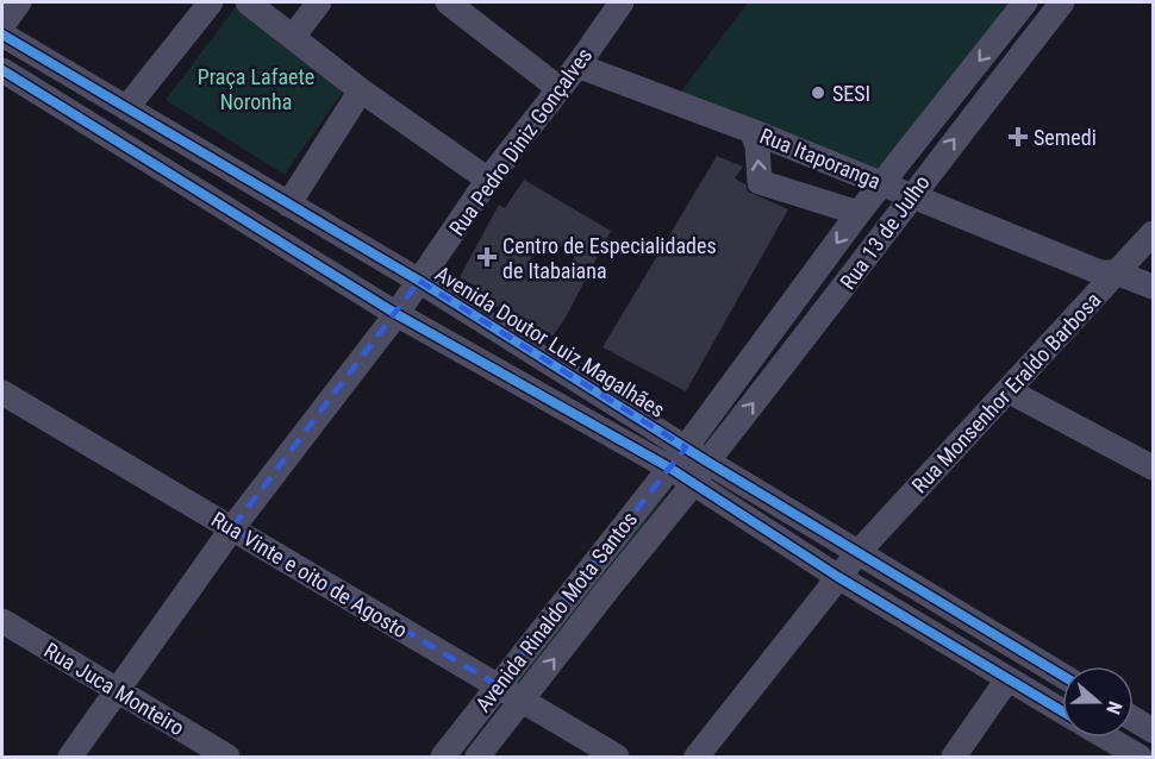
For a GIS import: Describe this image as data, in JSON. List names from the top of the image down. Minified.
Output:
{"streets":{"street":["Rua Pedro Diniz Gonçalves","Rua Itaporanga","Rua 13 de Julho","Avenida Doutor Luiz Magalhães","Rua Monsenhor Eraldo Barbosa","Rua Vinte e oito de Agosto","Avenida Rinaldo Mota Santos","Rua Juca Monteiro"]},"crossings":[["Rua Pedro Diniz Gonçalves","Rua Itaporanga"],["Rua Pedro Diniz Gonçalves","Avenida Doutor Luiz Magalhães"],["Rua Pedro Diniz Gonçalves","Rua Vinte e oito de Agosto"],["Rua Pedro Diniz Gonçalves","Rua Juca Monteiro"],["Rua Itaporanga","Rua 13 de Julho"],["Rua Itaporanga","Rua Monsenhor Eraldo Barbosa"],["Rua 13 de Julho","Avenida Doutor Luiz Magalhães"],["Rua 13 de Julho","Avenida Rinaldo Mota Santos"],["Avenida Doutor Luiz Magalhães","Rua Monsenhor Eraldo Barbosa"],["Rua Vinte e oito de Agosto","Avenida Rinaldo Mota Santos"]],"parks":["Praça Lafaete Noronha"],"places":{"other":["SESI"],"health":["Semedi","Centro de Especialidades de Itabaiana"]},"north":"right"}
